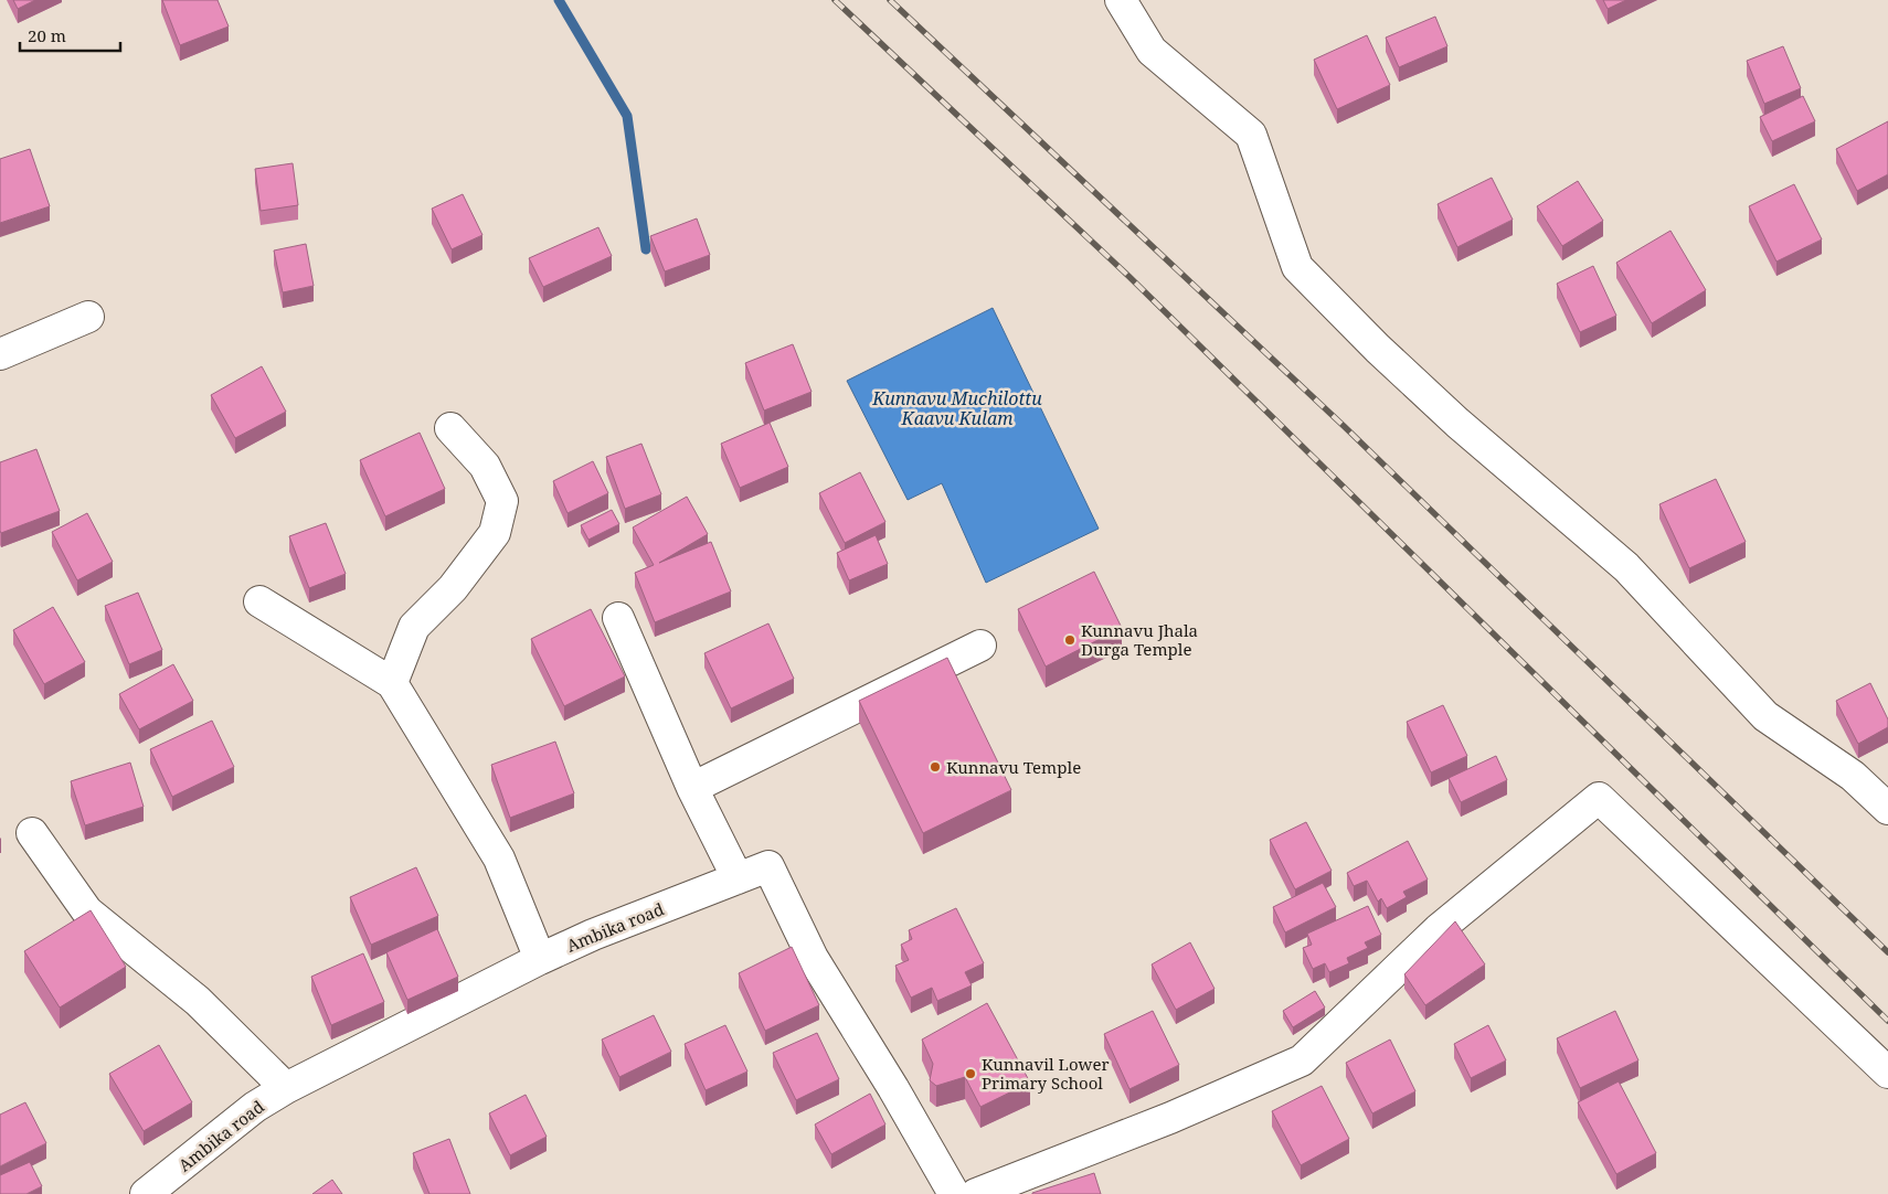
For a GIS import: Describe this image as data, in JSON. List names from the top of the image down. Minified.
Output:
{"streets":{"street":["Ambika road"]},"water":["Kunnavu Muchilottu Kaavu Kulam"],"places":["Kunnavu Jhala Durga Temple","Kunnavu Temple","Kunnavil Lower Primary School"],"scale_bar":"20 m"}
